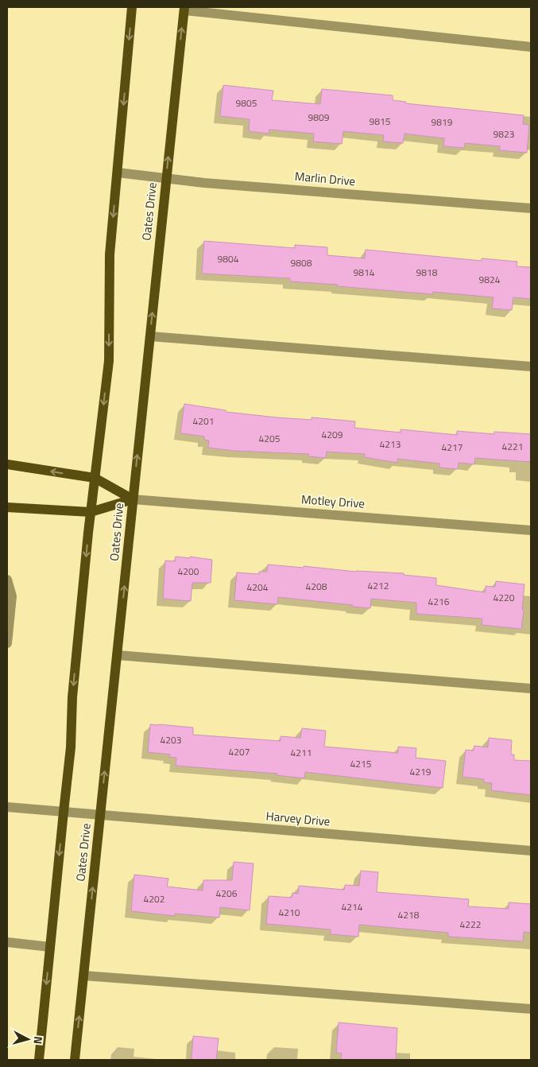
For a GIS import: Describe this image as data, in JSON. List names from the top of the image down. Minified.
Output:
{"streets":{"main road":["Oates Drive","Motley Drive"],"street":["Marlin Drive","Harvey Drive"]},"crossings":[["Marlin Drive","Oates Drive"],["Oates Drive","Motley Drive"],["Oates Drive","Harvey Drive"]],"house_numbers":["9805","9809","9815","9819","9823","9804","9808","9814","9818","9824","4201","4209","4205","4213","4221","4217","4200","4212","4208","4204","4220","4216","4203","4207","4211","4215","4219","4206","4202","4214","4210","4218","4222"],"north":"right"}
